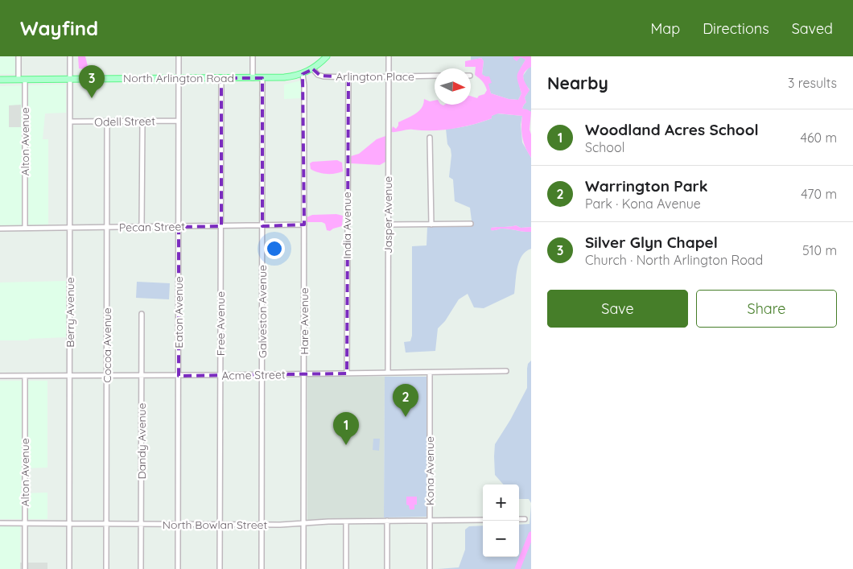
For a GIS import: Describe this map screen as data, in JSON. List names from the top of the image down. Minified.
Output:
{"streets":{"main road":["North Arlington Road"],"street":["Arlington Place","Odell Street","Alton Avenue","Jasper Avenue","India Avenue","Pecan Street","Galveston Avenue","Berry Avenue","Eaton Avenue","Hare Avenue","Free Avenue","Cocoa Avenue","Acme Street","Dandy Avenue","Kona Avenue","North Bowlan Street"]},"crossings":[["Arlington Place","North Arlington Road"],["Arlington Place","Jasper Avenue"],["Arlington Place","India Avenue"],["North Arlington Road","Alton Avenue"],["North Arlington Road","Galveston Avenue"],["North Arlington Road","Berry Avenue"],["North Arlington Road","Eaton Avenue"],["North Arlington Road","Hare Avenue"],["North Arlington Road","Free Avenue"],["Odell Street","Berry Avenue"],["Odell Street","Eaton Avenue"],["Odell Street","Cocoa Avenue"],["Alton Avenue","Pecan Street"],["Alton Avenue","Acme Street"],["Alton Avenue","North Bowlan Street"],["Jasper Avenue","Acme Street"],["India Avenue","Acme Street"],["Pecan Street","Galveston Avenue"],["Pecan Street","Berry Avenue"],["Pecan Street","Eaton Avenue"],["Pecan Street","Hare Avenue"],["Pecan Street","Free Avenue"],["Pecan Street","Cocoa Avenue"],["Galveston Avenue","Acme Street"],["Galveston Avenue","North Bowlan Street"],["Berry Avenue","Acme Street"],["Berry Avenue","North Bowlan Street"],["Eaton Avenue","Acme Street"],["Eaton Avenue","North Bowlan Street"],["Hare Avenue","Acme Street"],["Hare Avenue","North Bowlan Street"],["Free Avenue","Acme Street"],["Free Avenue","North Bowlan Street"],["Cocoa Avenue","Acme Street"],["Cocoa Avenue","North Bowlan Street"],["Acme Street","Dandy Avenue"],["Acme Street","Kona Avenue"],["Dandy Avenue","North Bowlan Street"],["Kona Avenue","North Bowlan Street"]],"north":"right","page":{"header":"Wayfind","nav":["Map","Directions","Saved"],"heading":["Nearby","3 results"],"pins":["3","2","1"],"list":[{"mark":"1","name":"Woodland Acres School","note":"School","value":"460 m"},{"mark":"2","name":"Warrington Park","note":"Park · Kona Avenue","value":"470 m"},{"mark":"3","name":"Silver Glyn Chapel","note":"Church · North Arlington Road","value":"510 m"}],"buttons":["Save","Share"],"map_buttons":["+","−"]}}
